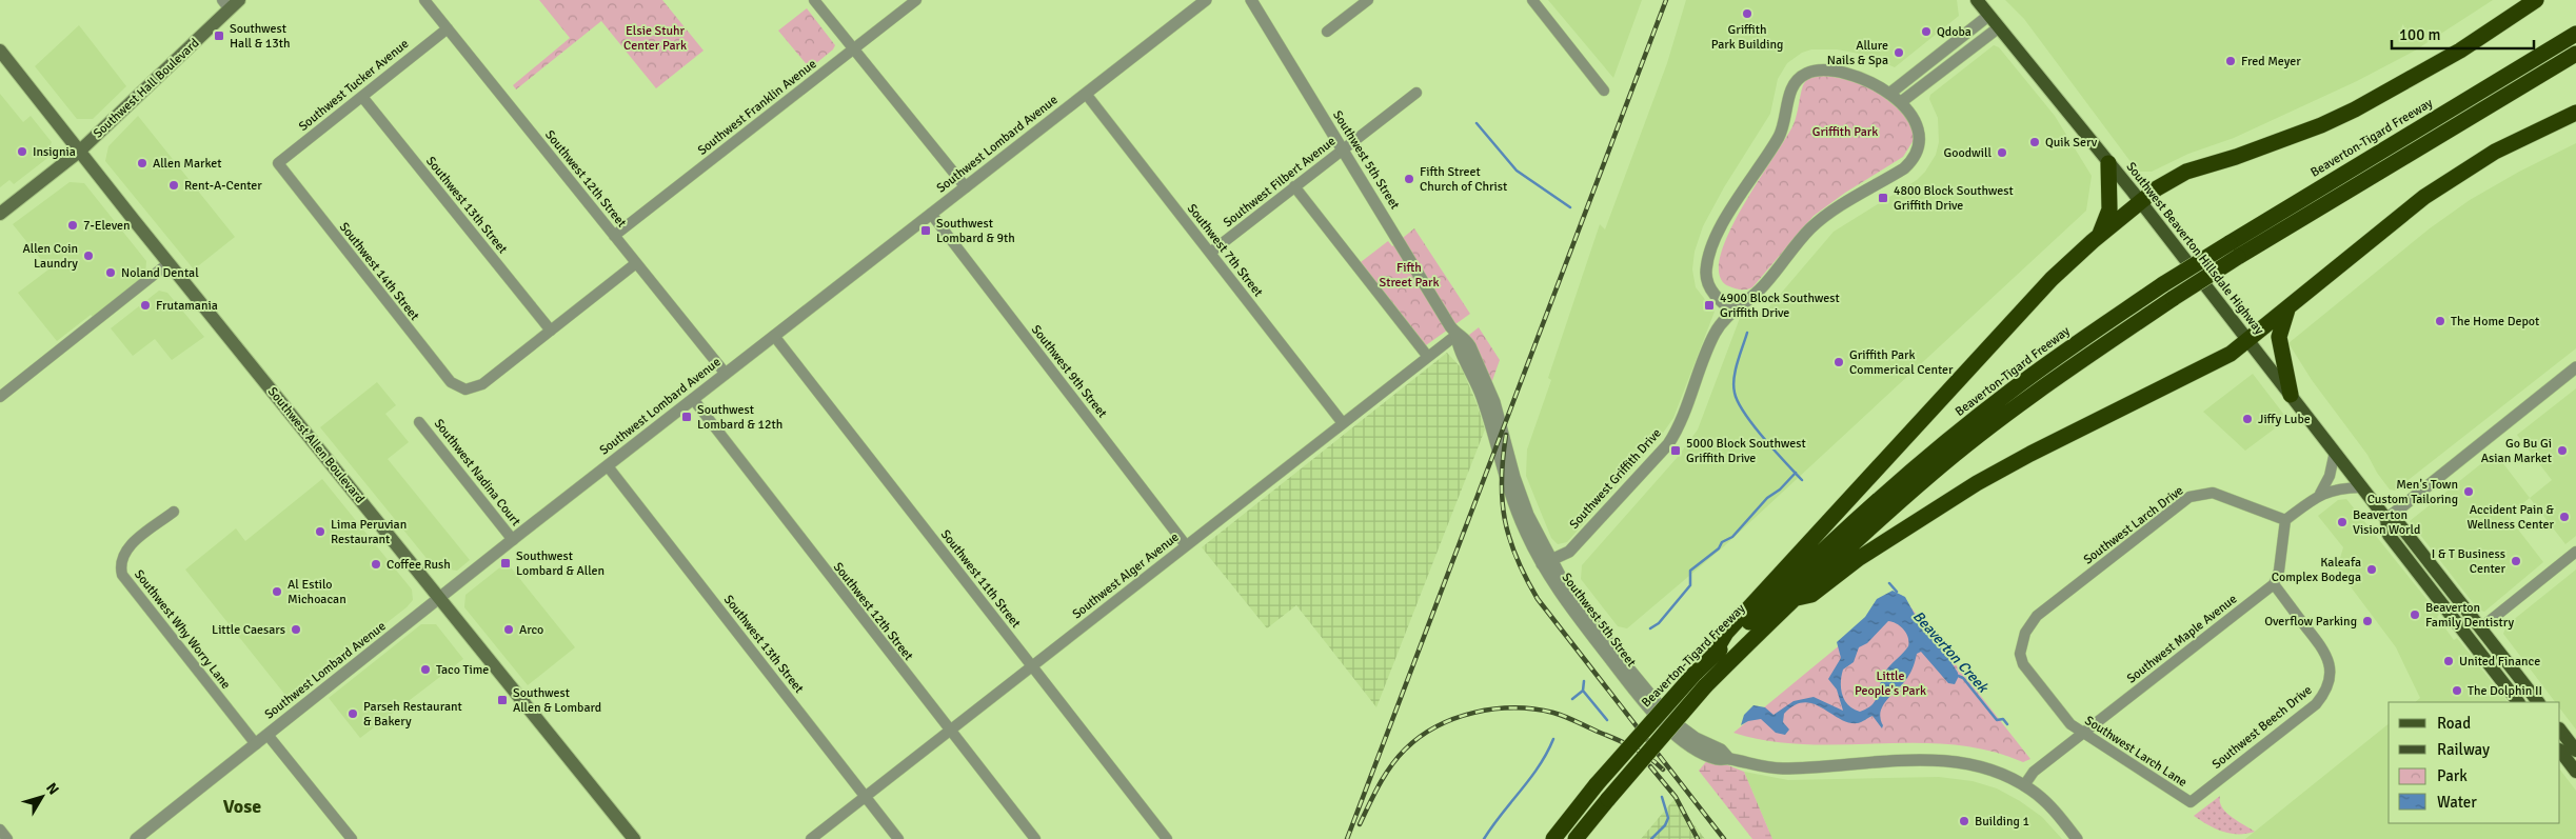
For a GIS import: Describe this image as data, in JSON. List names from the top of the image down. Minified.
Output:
{"streets":{"highway":["Beaverton-Tigard Freeway"],"main road":["Southwest Hall Boulevard","Southwest Beaverton Hillsdale Highway","Southwest Allen Boulevard"],"street":["Southwest Tucker Avenue","Southwest Franklin Avenue","Southwest Lombard Avenue","Southwest 5th Street","Southwest 12th Street","Southwest Filbert Avenue","Southwest 13th Street","Southwest 7th Street","Southwest 14th Street","Southwest 9th Street","Southwest Nadina Court","Southwest Griffith Drive","Southwest Larch Drive","Southwest Alger Avenue","Southwest 11th Street","Southwest Why Worry Lane","Southwest Maple Avenue","Southwest Beech Drive","Southwest Larch Lane"]},"crossings":[["Southwest Tucker Avenue","Southwest 12th Street"],["Southwest Tucker Avenue","Southwest 13th Street"],["Southwest Tucker Avenue","Southwest 14th Street"],["Southwest Hall Boulevard","Southwest Allen Boulevard"],["Southwest Franklin Avenue","Southwest 12th Street"],["Southwest Lombard Avenue","Southwest 12th Street"],["Southwest Lombard Avenue","Southwest 13th Street"],["Southwest Lombard Avenue","Southwest 7th Street"],["Southwest Lombard Avenue","Southwest 9th Street"],["Southwest Lombard Avenue","Southwest Allen Boulevard"],["Southwest Lombard Avenue","Southwest Nadina Court"],["Southwest Lombard Avenue","Southwest 11th Street"],["Southwest Lombard Avenue","Southwest Why Worry Lane"],["Southwest 5th Street","Southwest Filbert Avenue"],["Southwest 5th Street","Southwest Griffith Drive"],["Southwest 5th Street","Southwest Alger Avenue"],["Southwest 5th Street","Southwest Maple Avenue"],["Southwest 12th Street","Southwest Alger Avenue"],["Southwest Filbert Avenue","Southwest 7th Street"],["Southwest 13th Street","Southwest 14th Street"],["Southwest 13th Street","Southwest Alger Avenue"],["Southwest 7th Street","Southwest Alger Avenue"],["Southwest 9th Street","Southwest Alger Avenue"],["Southwest Larch Drive","Southwest Larch Lane"],["Southwest Alger Avenue","Southwest 11th Street"],["Southwest Maple Avenue","Southwest Beech Drive"],["Southwest Maple Avenue","Southwest Larch Lane"],["Southwest Beech Drive","Southwest Larch Lane"]],"districts":["Vose"],"water":["Beaverton Creek"],"parks":["Elsie Stuhr Center Park","Griffith Park","Fifth Street Park","Little People's Park"],"places":{"other":["Griffith Park Building","Qdoba","Allure Nails & Spa","Fred Meyer","Quik Serv","Insignia","Goodwill","Allen Market","Fifth Street Church of Christ","Rent-A-Center","7-Eleven","Allen Coin Laundry","Noland Dental","Frutamania","The Home Depot","Griffith Park Commerical Center","Jiffy Lube","Go Bu Gi Asian Market","Men's Town Custom Tailoring","Accident Pain & Wellness Center","Beaverton Vision World","Lima Peruvian Restaurant","I & T Business Center","Coffee Rush","Kaleafa Complex Bodega","Al Estilo Michoacan","Beaverton Family Dentistry","Overflow Parking","Little Caesars","Arco","United Finance","Taco Time","The Dolphin II","Parseh Restaurant & Bakery","Building 1"],"transit":["Southwest Hall & 13th","4800 Block Southwest Griffith Drive","Southwest Lombard & 9th","4900 Block Southwest Griffith Drive","Southwest Lombard & 12th","5000 Block Southwest Griffith Drive","Southwest Lombard & Allen","Southwest Allen & Lombard"]},"legend":["Road","Railway","Park","Water"],"scale_bar":"100 m","north":"top right"}
